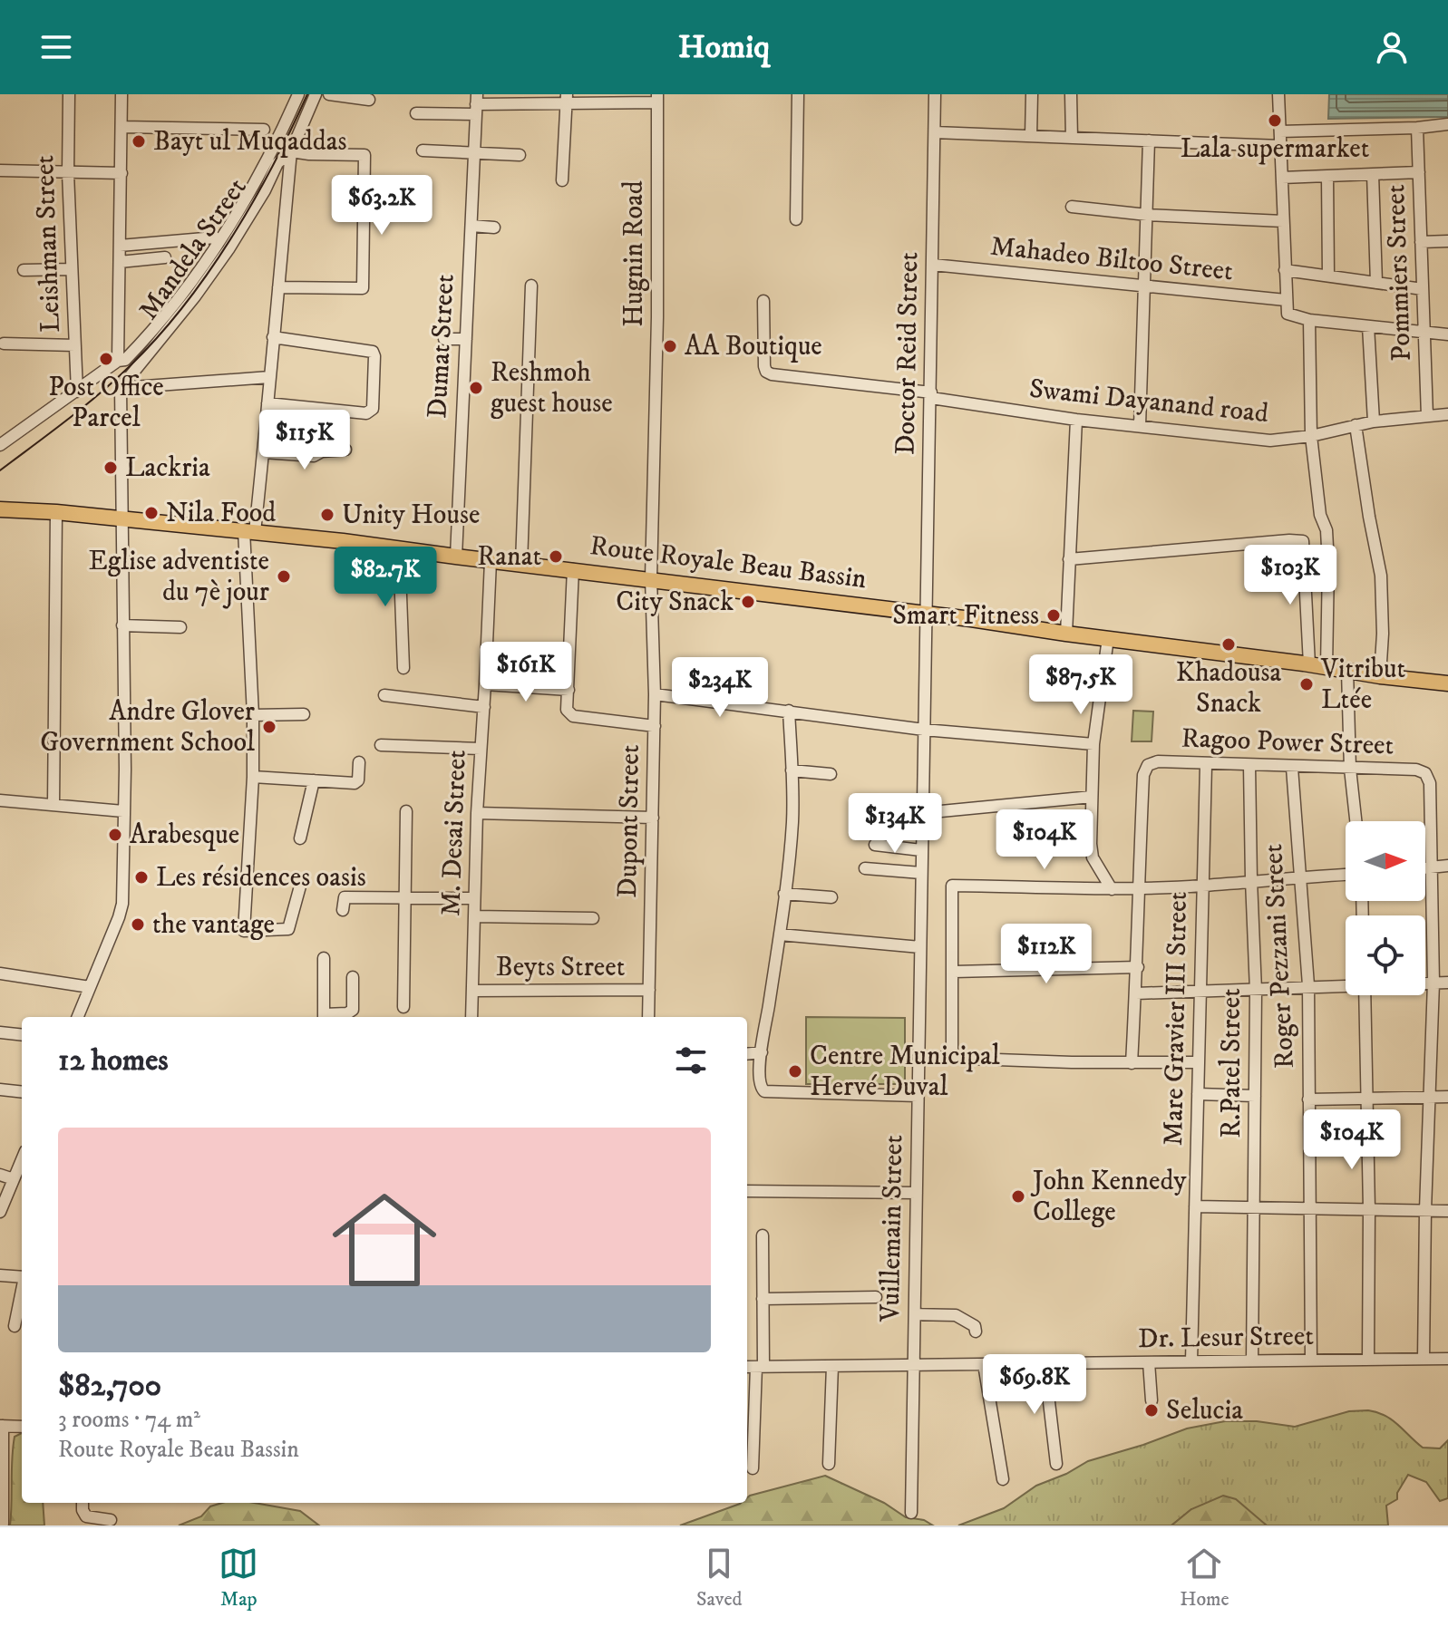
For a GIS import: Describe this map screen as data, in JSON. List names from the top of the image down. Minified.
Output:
{"streets":{"main road":["Route Royale Beau Bassin"],"street":["Leishman Street","Mandela Street","Hugnin Road","Mahadeo Biltoo Street","Pommiers Street","Dumat Street","Doctor Reid Street","Swami Dayanand road","Ragoo Power Street","Dupont Street","M. Desai Street","Roger Pezzani Street","Beyts Street","Mare Gravier III Street","R.Patel Street","Vuillemain Street","Dr. Lesur Street"]},"crossings":[["Hugnin Road","Route Royale Beau Bassin"],["Hugnin Road","Dupont Street"],["Mahadeo Biltoo Street","Doctor Reid Street"],["Pommiers Street","Swami Dayanand road"],["Dumat Street","Route Royale Beau Bassin"],["Doctor Reid Street","Swami Dayanand road"],["Doctor Reid Street","Route Royale Beau Bassin"],["Doctor Reid Street","Vuillemain Street"],["Route Royale Beau Bassin","Dupont Street"],["Route Royale Beau Bassin","M. Desai Street"],["Route Royale Beau Bassin","Vuillemain Street"],["Ragoo Power Street","Roger Pezzani Street"],["Ragoo Power Street","Mare Gravier III Street"],["Ragoo Power Street","R.Patel Street"],["Dupont Street","Beyts Street"],["M. Desai Street","Beyts Street"],["Roger Pezzani Street","Dr. Lesur Street"],["Mare Gravier III Street","Dr. Lesur Street"],["R.Patel Street","Dr. Lesur Street"],["Vuillemain Street","Dr. Lesur Street"]],"places":["Lala supermarket","Bayt ul Muqaddas","AA Boutique","Post Office Parcel","Reshmoh guest house","Lackria","Nila Food","Unity House","Ranat","Eglise adventiste du 7è jour","City Snack","Smart Fitness","Khadousa Snack","Vitribut Ltée","Andre Glover Government School","Arabesque","Les résidences oasis","the vantage","Centre Municipal Hervé Duval","John Kennedy College","Selucia"],"north":"right","page":{"header":"Homiq","price":["$63.2K","$115K","$103K","$82.7K","$161K","$87.5K","$234K","$134K","$104K","$112K","$104K","$69.8K"],"heading":"12 homes","list":[{"name":"$82,700","note":"3 rooms · 74 m² · Route Royale Beau Bassin"}],"tabs":["Map","Saved","Home"]}}
